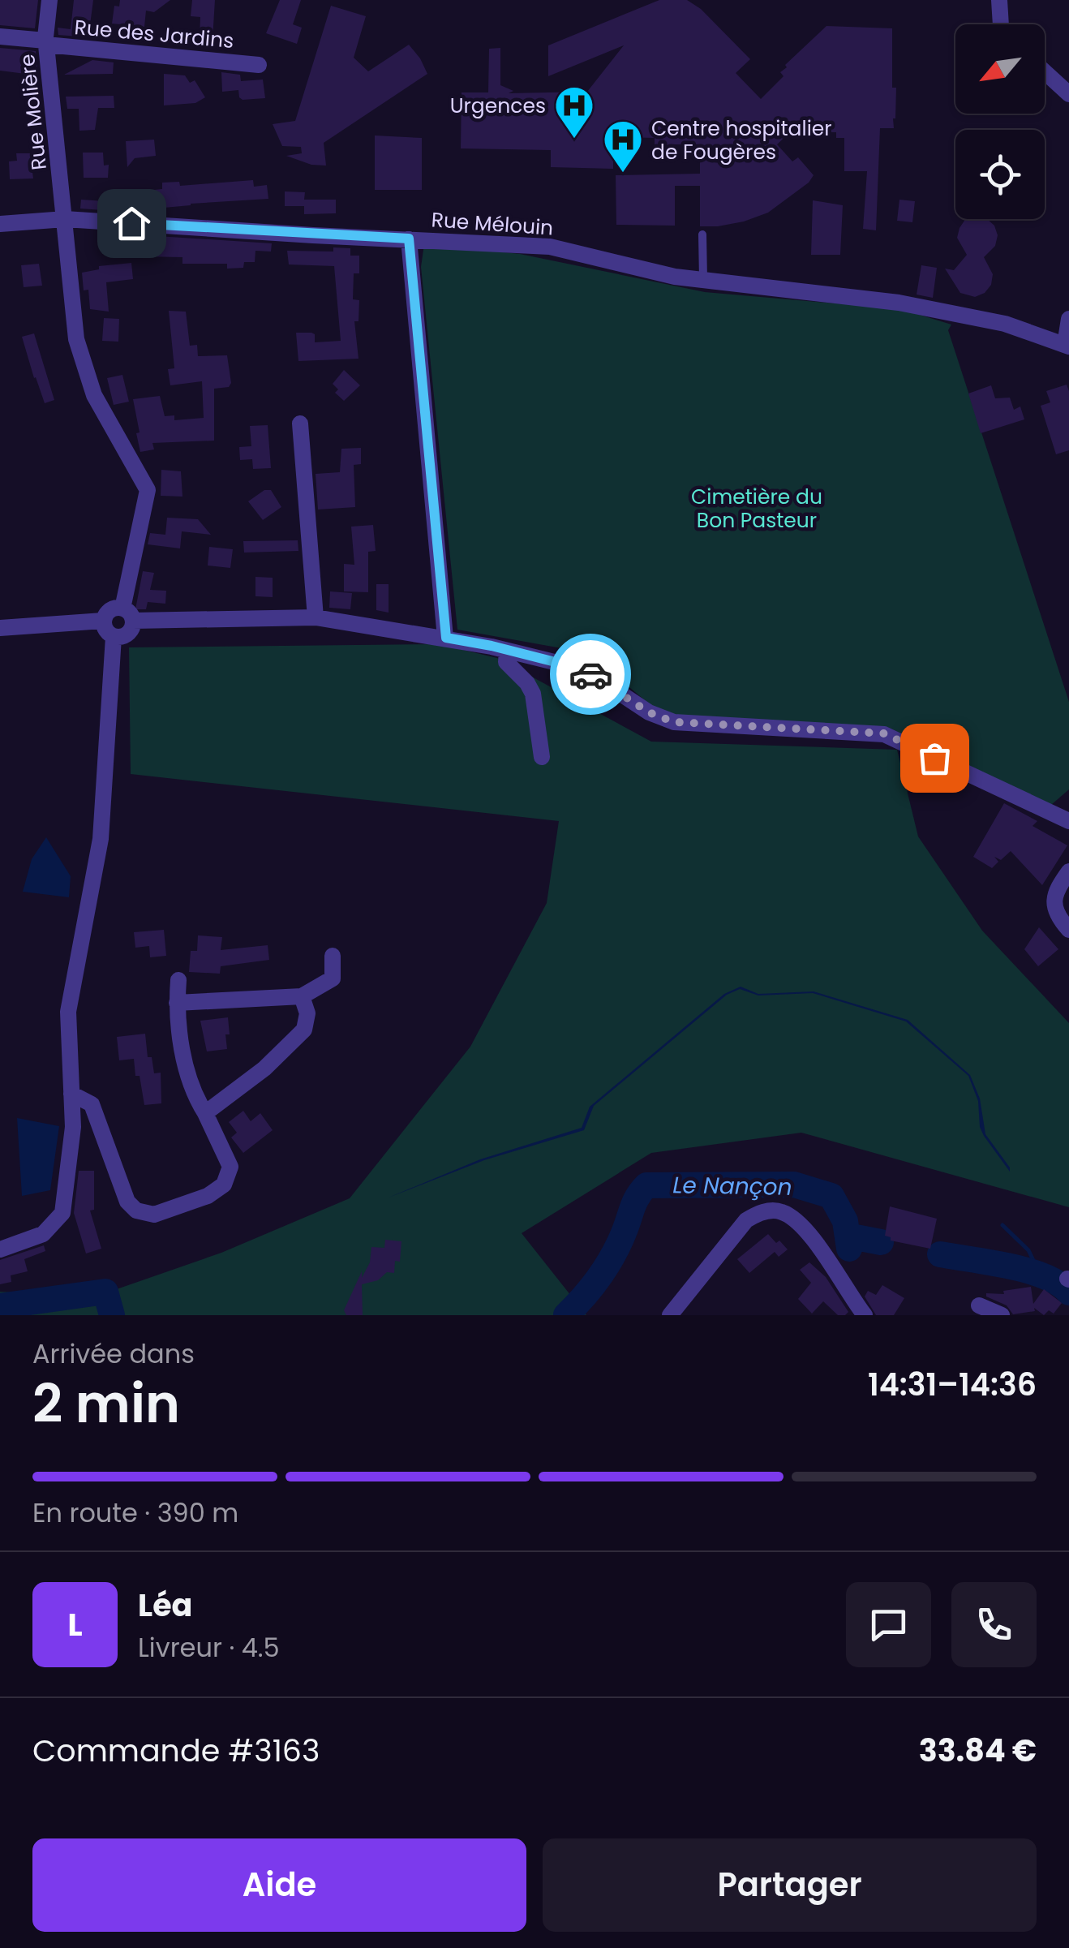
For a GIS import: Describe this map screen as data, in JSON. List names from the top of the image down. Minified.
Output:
{"streets":{"street":["Rue des Jardins","Rue Molière","Rue Mélouin"]},"crossings":[["Rue des Jardins","Rue Molière"],["Rue Molière","Rue Mélouin"]],"water":["Le Nançon"],"parks":["Cimetière du Bon Pasteur"],"places":{"hospital":["Urgences","Centre hospitalier de Fougères"]},"north":"bottom left","page":{"heading":["2 min","Arrivée dans","14:31–14:36"],"panel":["Léa","Livreur · 4.5","Commande #3163","33.84 €"],"bar":"En route · 390 m","round":"L","buttons":["Aide","Partager"]}}
